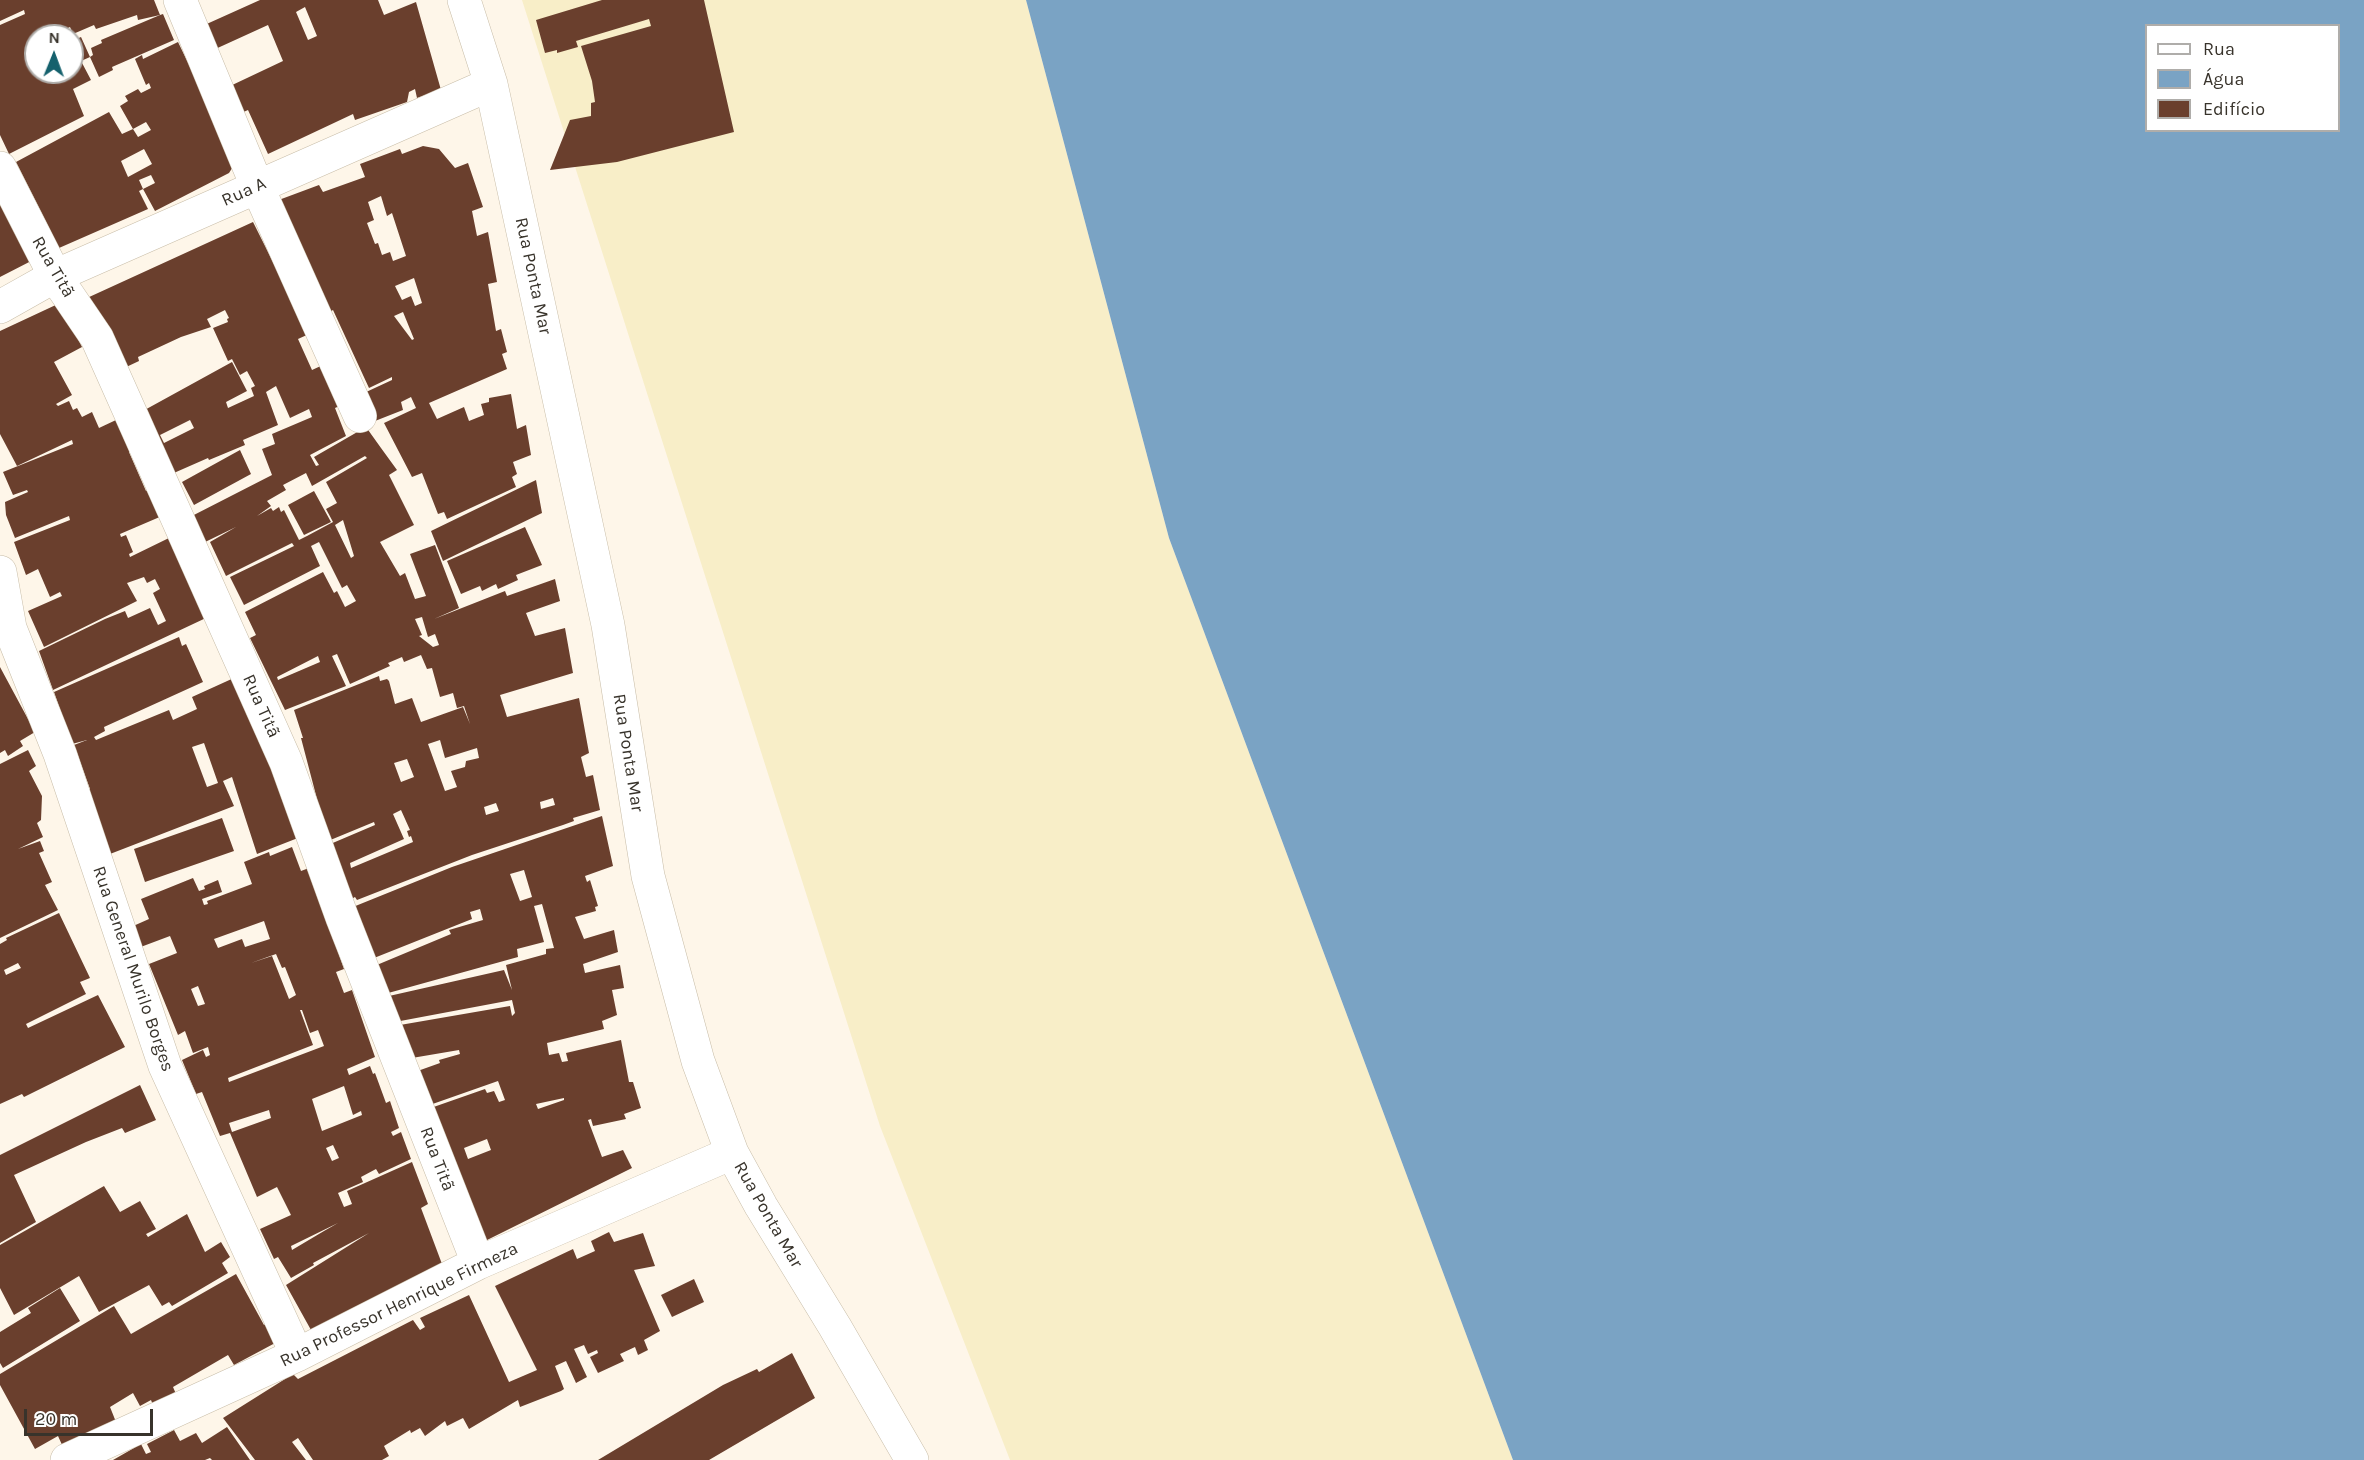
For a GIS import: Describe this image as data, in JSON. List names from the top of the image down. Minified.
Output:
{"streets":{"street":["Rua A","Rua Titã","Rua Ponta Mar","Rua General Murilo Borges","Rua Professor Henrique Firmeza"]},"crossings":[["Rua A","Rua Titã"],["Rua A","Rua Ponta Mar"],["Rua Titã","Rua Professor Henrique Firmeza"],["Rua Ponta Mar","Rua Professor Henrique Firmeza"],["Rua General Murilo Borges","Rua Professor Henrique Firmeza"]],"legend":["Rua","Água","Edifício"],"scale_bar":"20 m","north":"top"}
